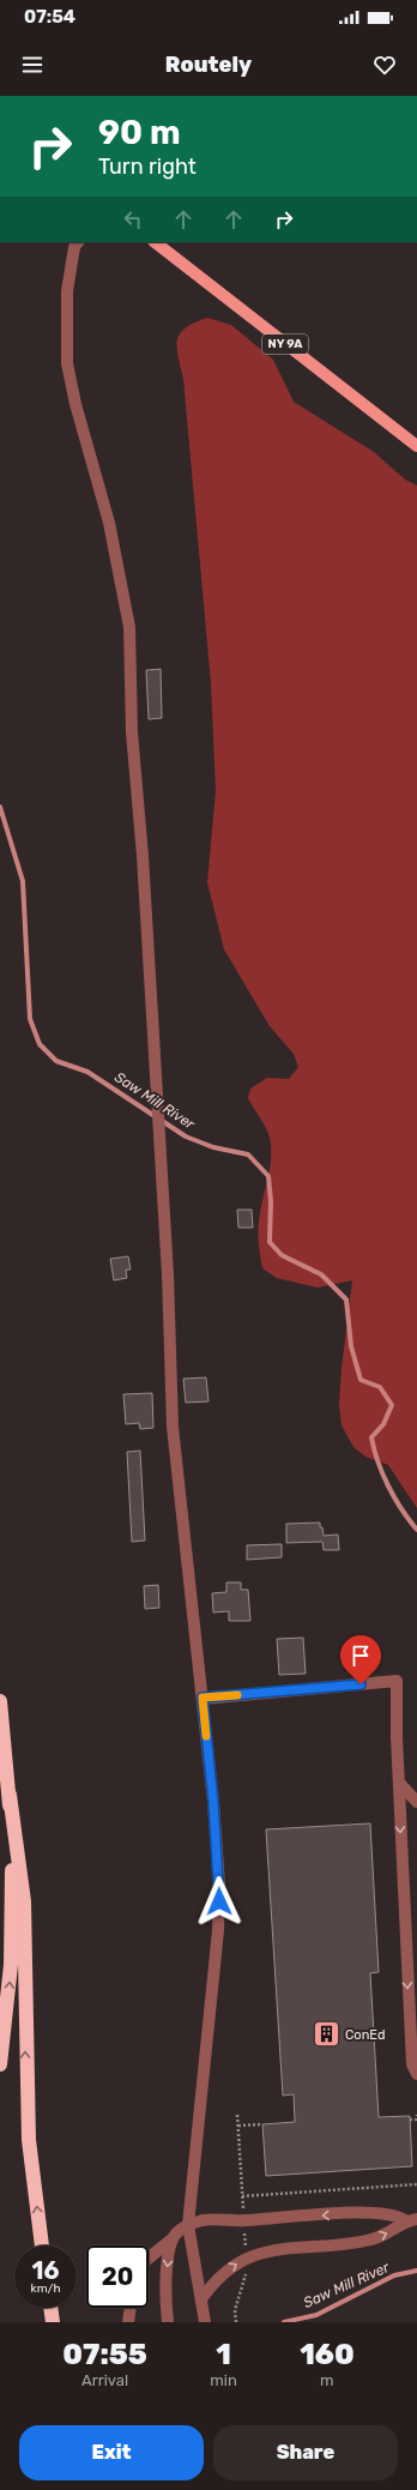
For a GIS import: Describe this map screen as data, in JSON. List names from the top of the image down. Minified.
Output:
{"streets":{"main road":["NY 9A"]},"water":["Saw Mill River"],"places":{"building":["ConEd"]},"page":{"status":"07:54","header":"Routely","turn":["90 m","Turn right"],"speed":"16 km/h","limit":"20","eta":["07:55","Arrival","1","min","160","m"],"buttons":["Exit","Share"]}}
